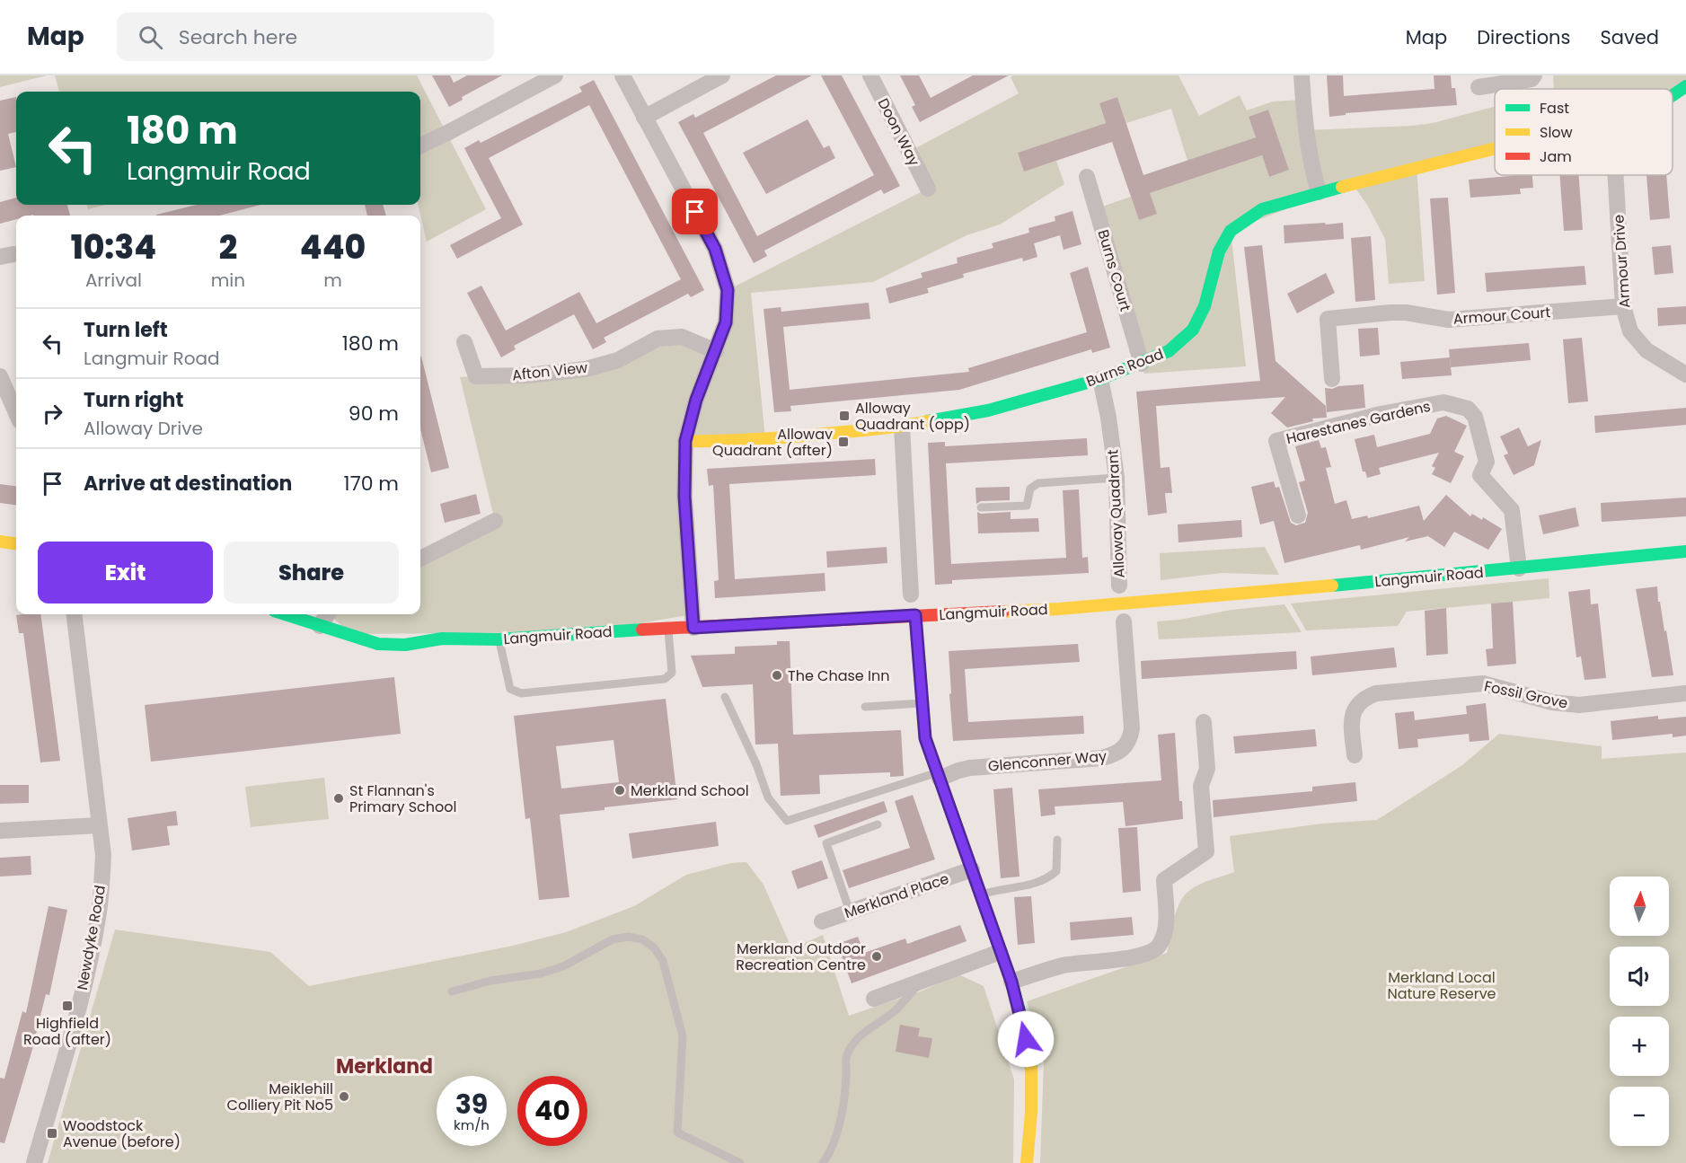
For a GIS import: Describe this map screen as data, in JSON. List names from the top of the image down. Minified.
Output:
{"streets":{"street":["Doon Way","Armour Drive","Burns Court","Armour Court","Burns Road","Afton View","Harestanes Gardens","Alloway Quadrant","Langmuir Road","Fossil Grove","Glenconner Way","Merkland Place","Newdyke Road"]},"crossings":[["Armour Drive","Armour Court"],["Burns Court","Burns Road"],["Burns Road","Alloway Quadrant"],["Harestanes Gardens","Langmuir Road"]],"districts":["Merkland"],"parks":["Merkland Local Nature Reserve"],"places":{"transit":["Alloway Quadrant (opp)","Alloway Quadrant (after)","Highfield Road (after)","Woodstock Avenue (before)"],"other":["The Chase Inn","Merkland School","St Flannan's Primary School","Merkland Outdoor Recreation Centre","Meiklehill Colliery Pit No5"]},"legend":["Fast","Slow","Jam"],"north":"top","page":{"header":"Map","search":"Search here","nav":["Map","Directions","Saved"],"turn":["180 m","Langmuir Road"],"eta":["10:34","Arrival","2","min","440","m"],"list":[{"name":"Turn left","note":"Langmuir Road","value":"180 m"},{"name":"Turn right","note":"Alloway Drive","value":"90 m"},{"name":"Arrive at destination","value":"170 m"}],"buttons":["Exit","Share"],"map_buttons":["+","−"],"speed":"39 km/h","limit":"40"}}
